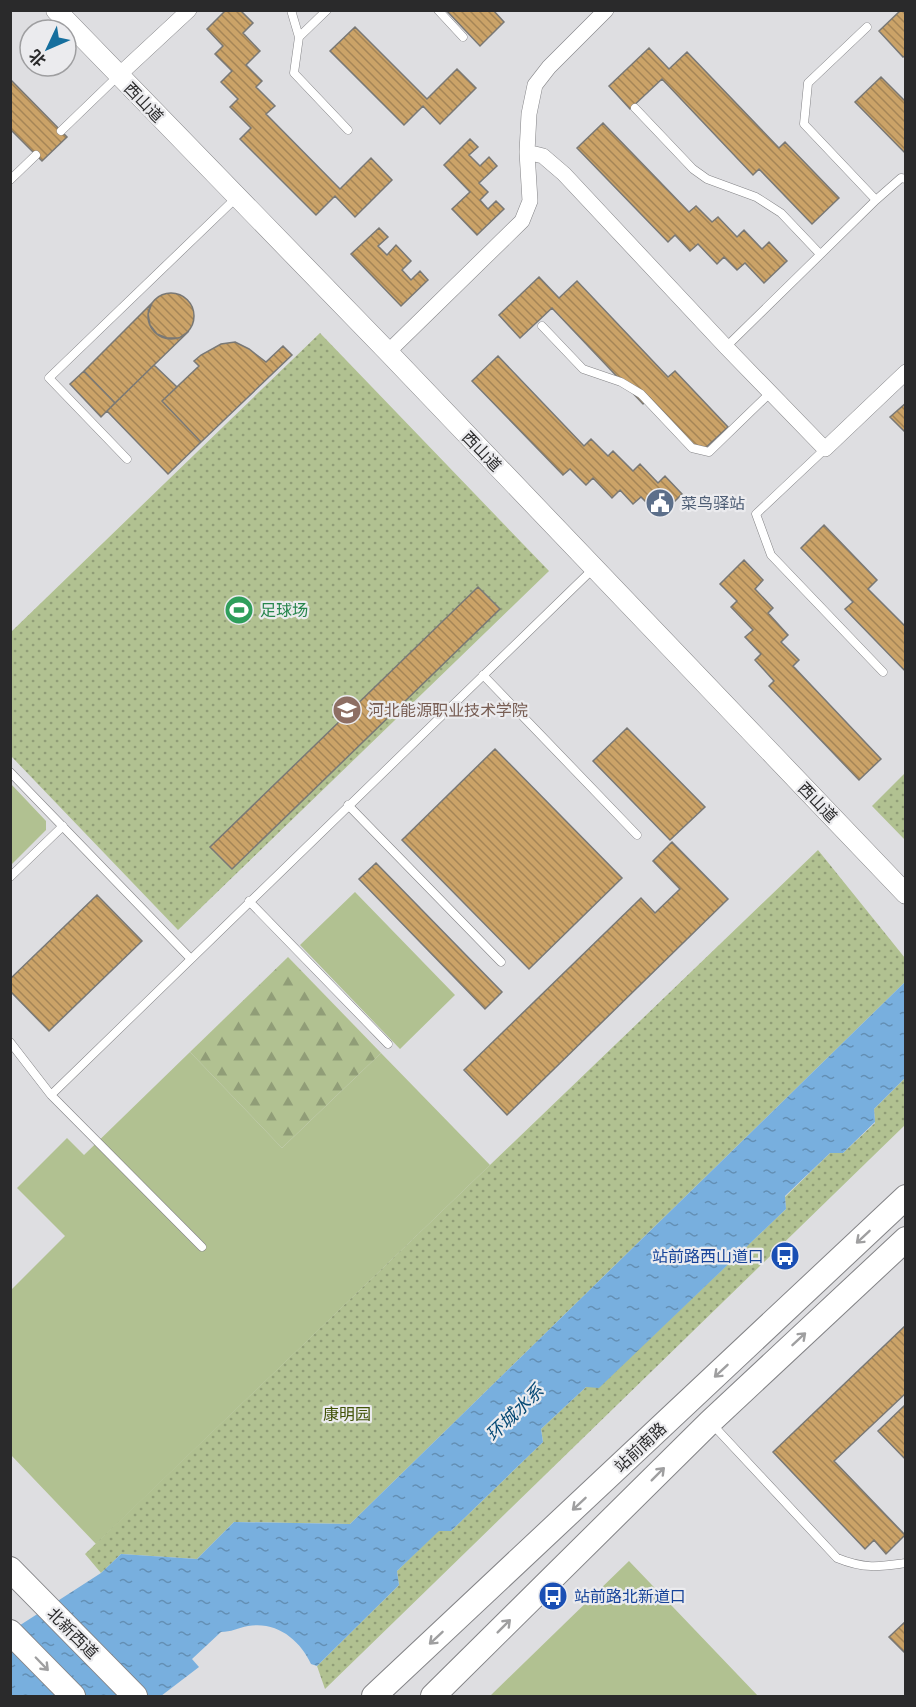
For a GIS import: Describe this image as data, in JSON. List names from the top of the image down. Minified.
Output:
{"streets":{"main road":["站前南路","北新西道"],"street":["西山道"]},"water":["环城水系"],"parks":["康明园"],"places":{"public building":["菜鸟驿站"],"sports":["足球场"],"school or university":["河北能源职业技术学院"],"bus stop":["站前路西山道口","站前路北新道口"]},"north":"bottom left"}
